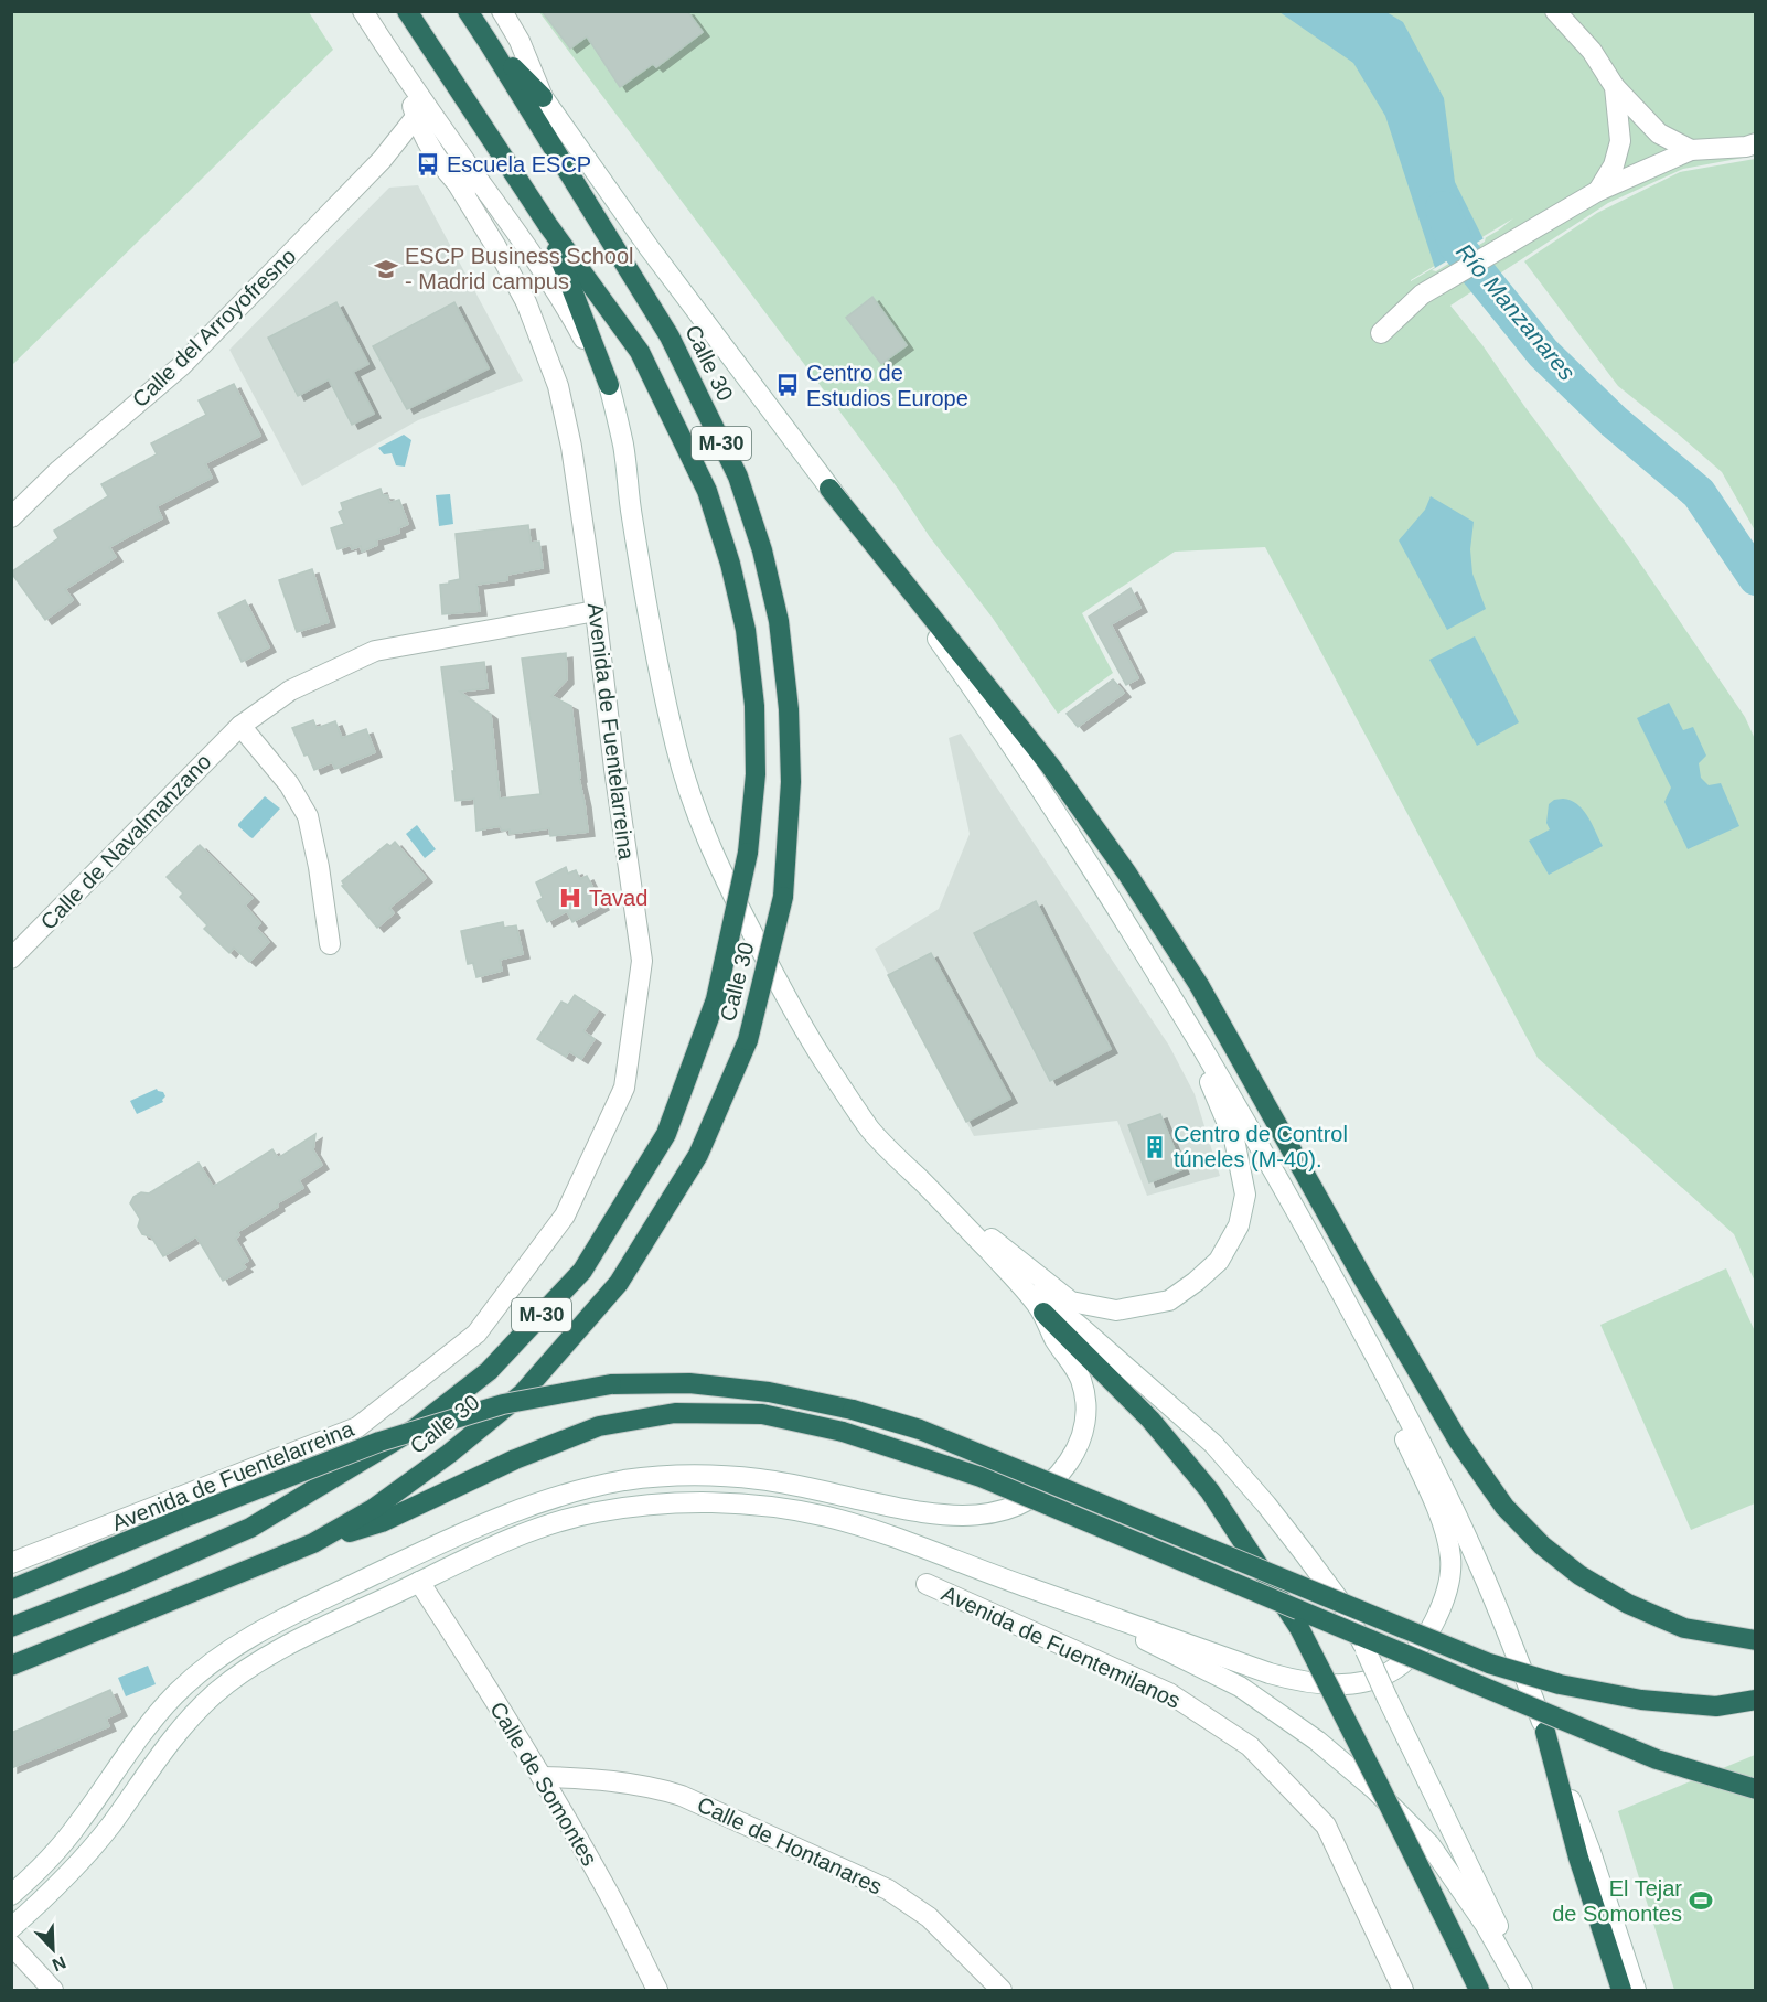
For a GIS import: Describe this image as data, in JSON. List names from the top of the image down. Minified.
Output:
{"streets":{"highway":["Calle 30","M-30"],"street":["Calle del Arroyofresno","Avenida de Fuentelarreina","Calle de Navalmanzano","Avenida de Fuentemilanos","Calle de Somontes","Calle de Hontanares"]},"crossings":[["Calle del Arroyofresno","Avenida de Fuentelarreina"],["Avenida de Fuentelarreina","Calle de Navalmanzano"],["Calle de Somontes","Calle de Hontanares"]],"water":["Río Manzanares"],"places":{"bus stop":["Escuela ESCP","Centro de Estudios Europe"],"school or university":["ESCP Business School - Madrid campus"],"hospital":["Tavad"],"building":["Centro de Control túneles (M-40)."],"sports":["El Tejar de Somontes"]},"north":"bottom right"}
